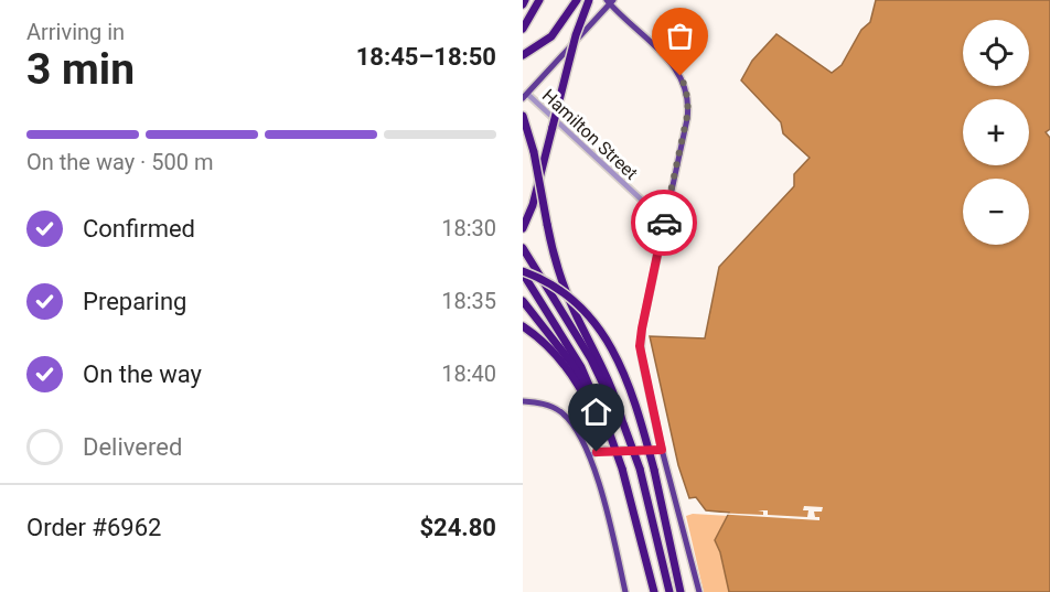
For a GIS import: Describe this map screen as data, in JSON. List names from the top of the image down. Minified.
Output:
{"streets":{"street":["Hamilton Street"]},"page":{"heading":["3 min","Arriving in","18:45–18:50"],"panel":["Order #6962","$24.80"],"map_buttons":["+","−"],"bar":"On the way · 500 m","list":[["Confirmed","18:30"],["Preparing","18:35"],["On the way","18:40"],"Delivered"]}}
